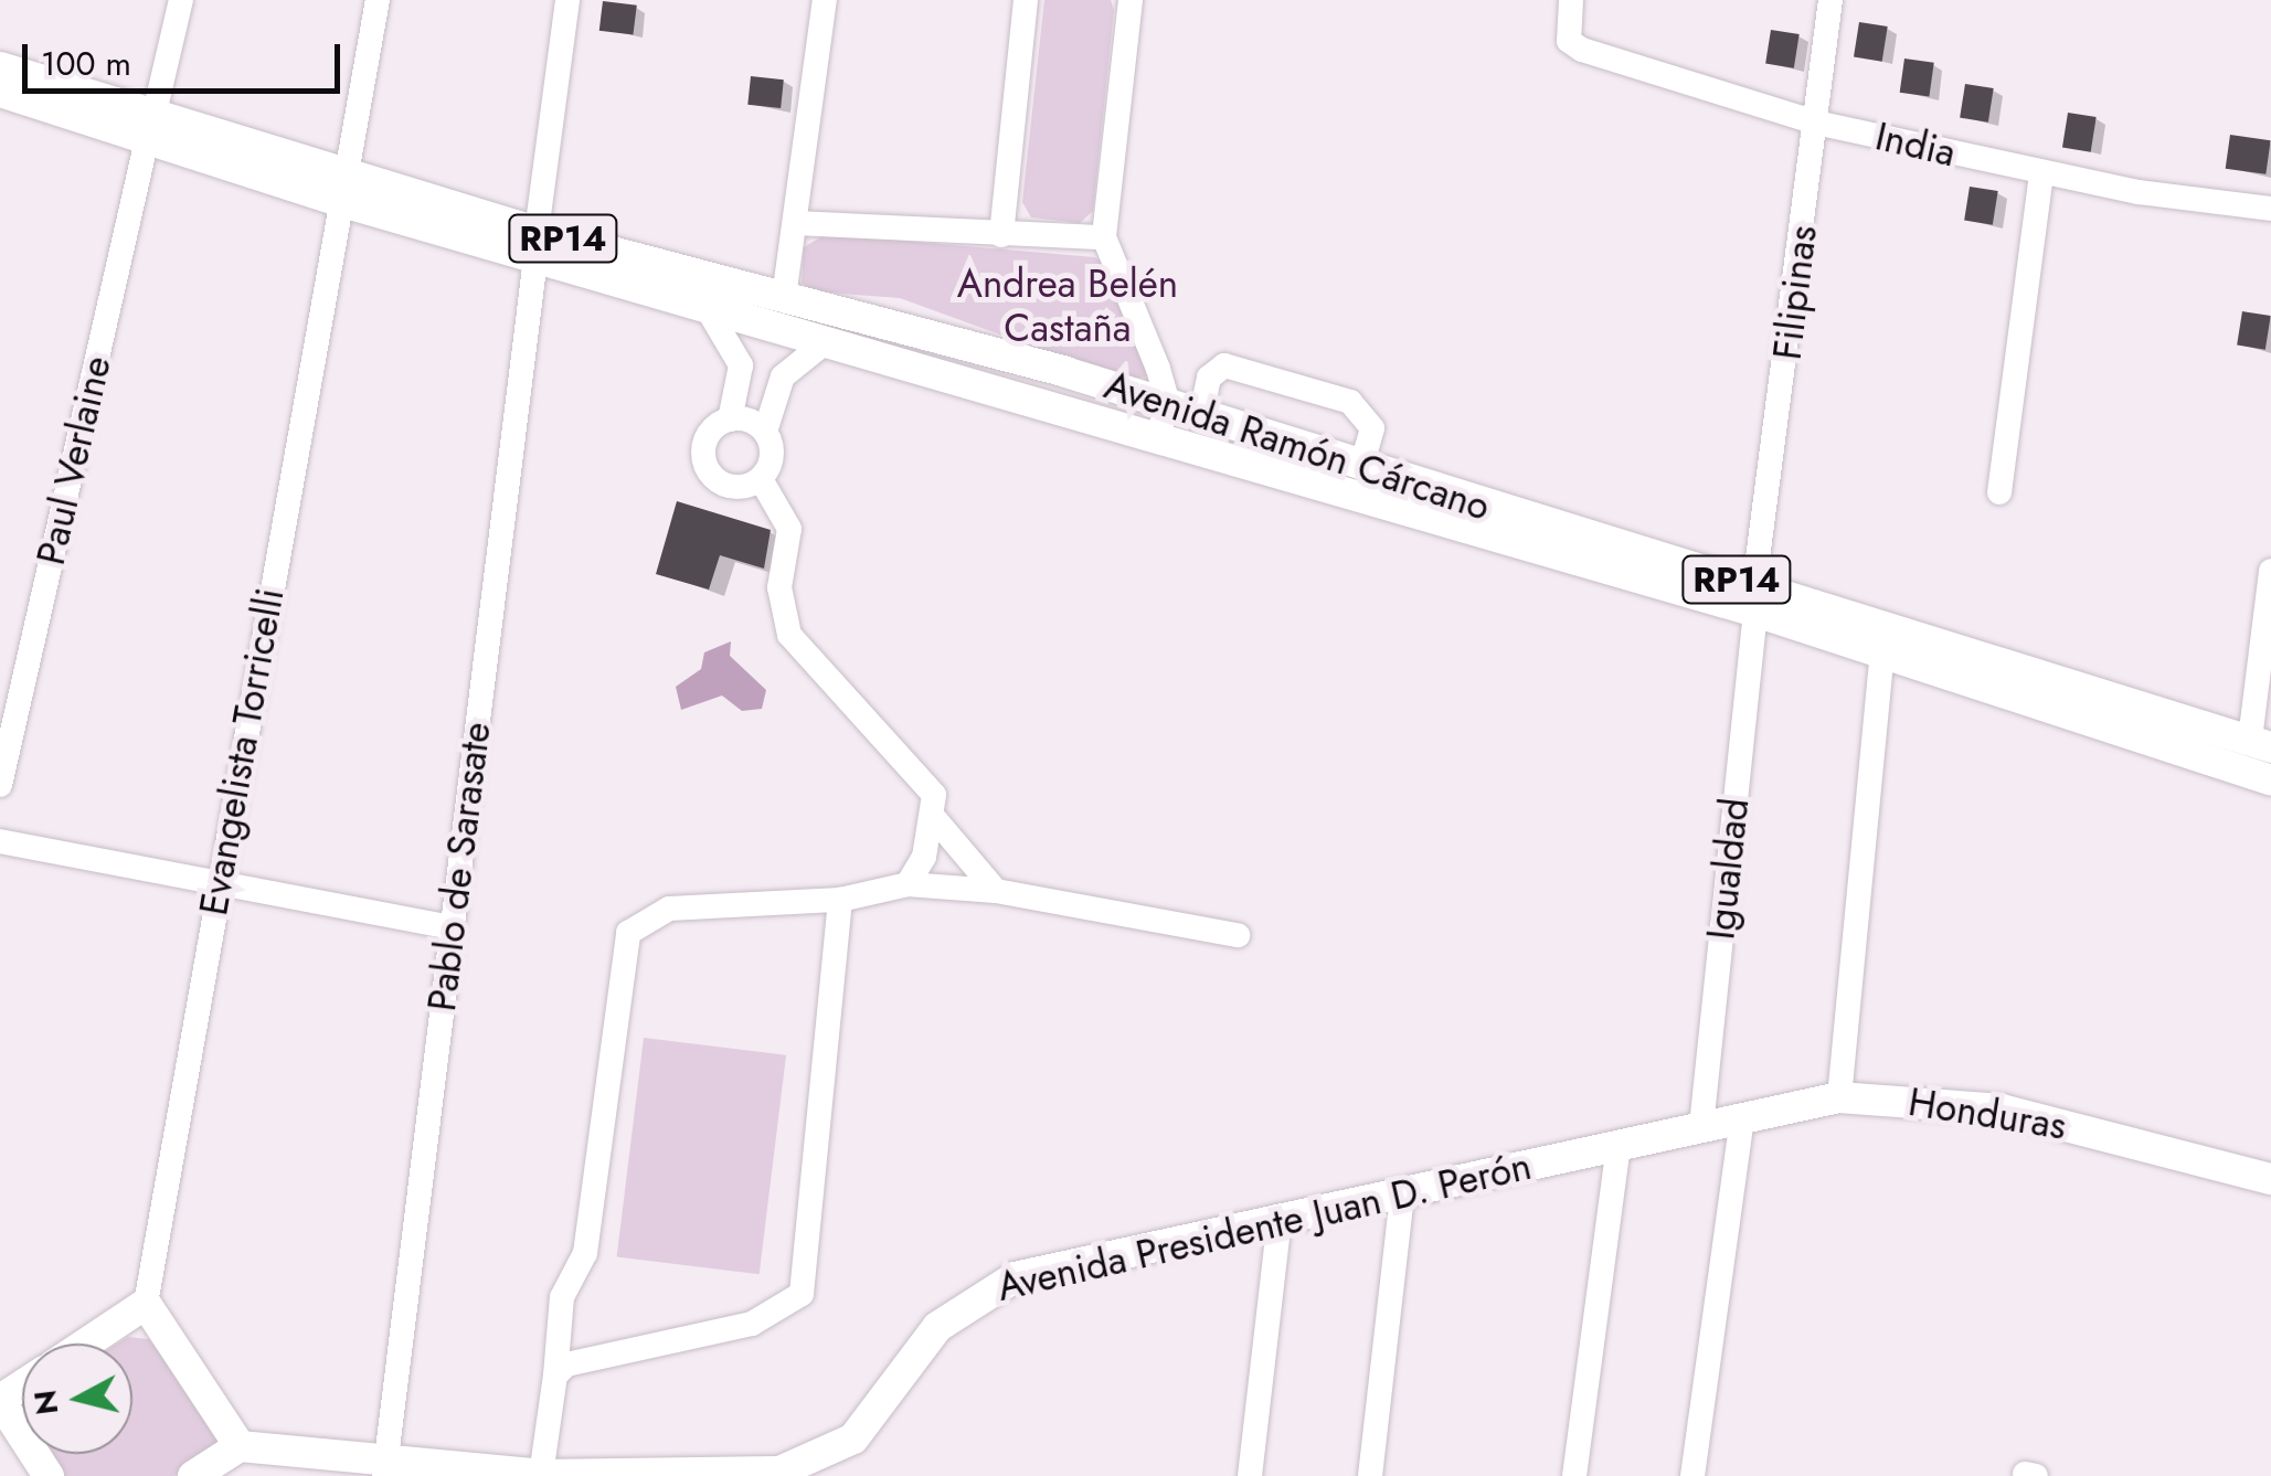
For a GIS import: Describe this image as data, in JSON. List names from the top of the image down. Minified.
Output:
{"streets":{"main road":["RP14","Avenida Ramón Cárcano","Honduras","Avenida Presidente Juan D. Perón"],"street":["India","Filipinas","Paul Verlaine","Evangelista Torricelli","Pablo de Sarasate","Igualdad"]},"crossings":[["India","Filipinas"],["RP14","Filipinas"],["RP14","Avenida Ramón Cárcano"],["RP14","Paul Verlaine"],["RP14","Igualdad"],["Filipinas","Igualdad"],["Avenida Ramón Cárcano","Paul Verlaine"],["Avenida Ramón Cárcano","Evangelista Torricelli"],["Avenida Ramón Cárcano","Pablo de Sarasate"],["Pablo de Sarasate","Avenida Presidente Juan D. Perón"],["Igualdad","Honduras"],["Igualdad","Avenida Presidente Juan D. Perón"],["Honduras","Avenida Presidente Juan D. Perón"]],"parks":["Andrea Belén Castaña"],"scale_bar":"100 m","north":"left"}
